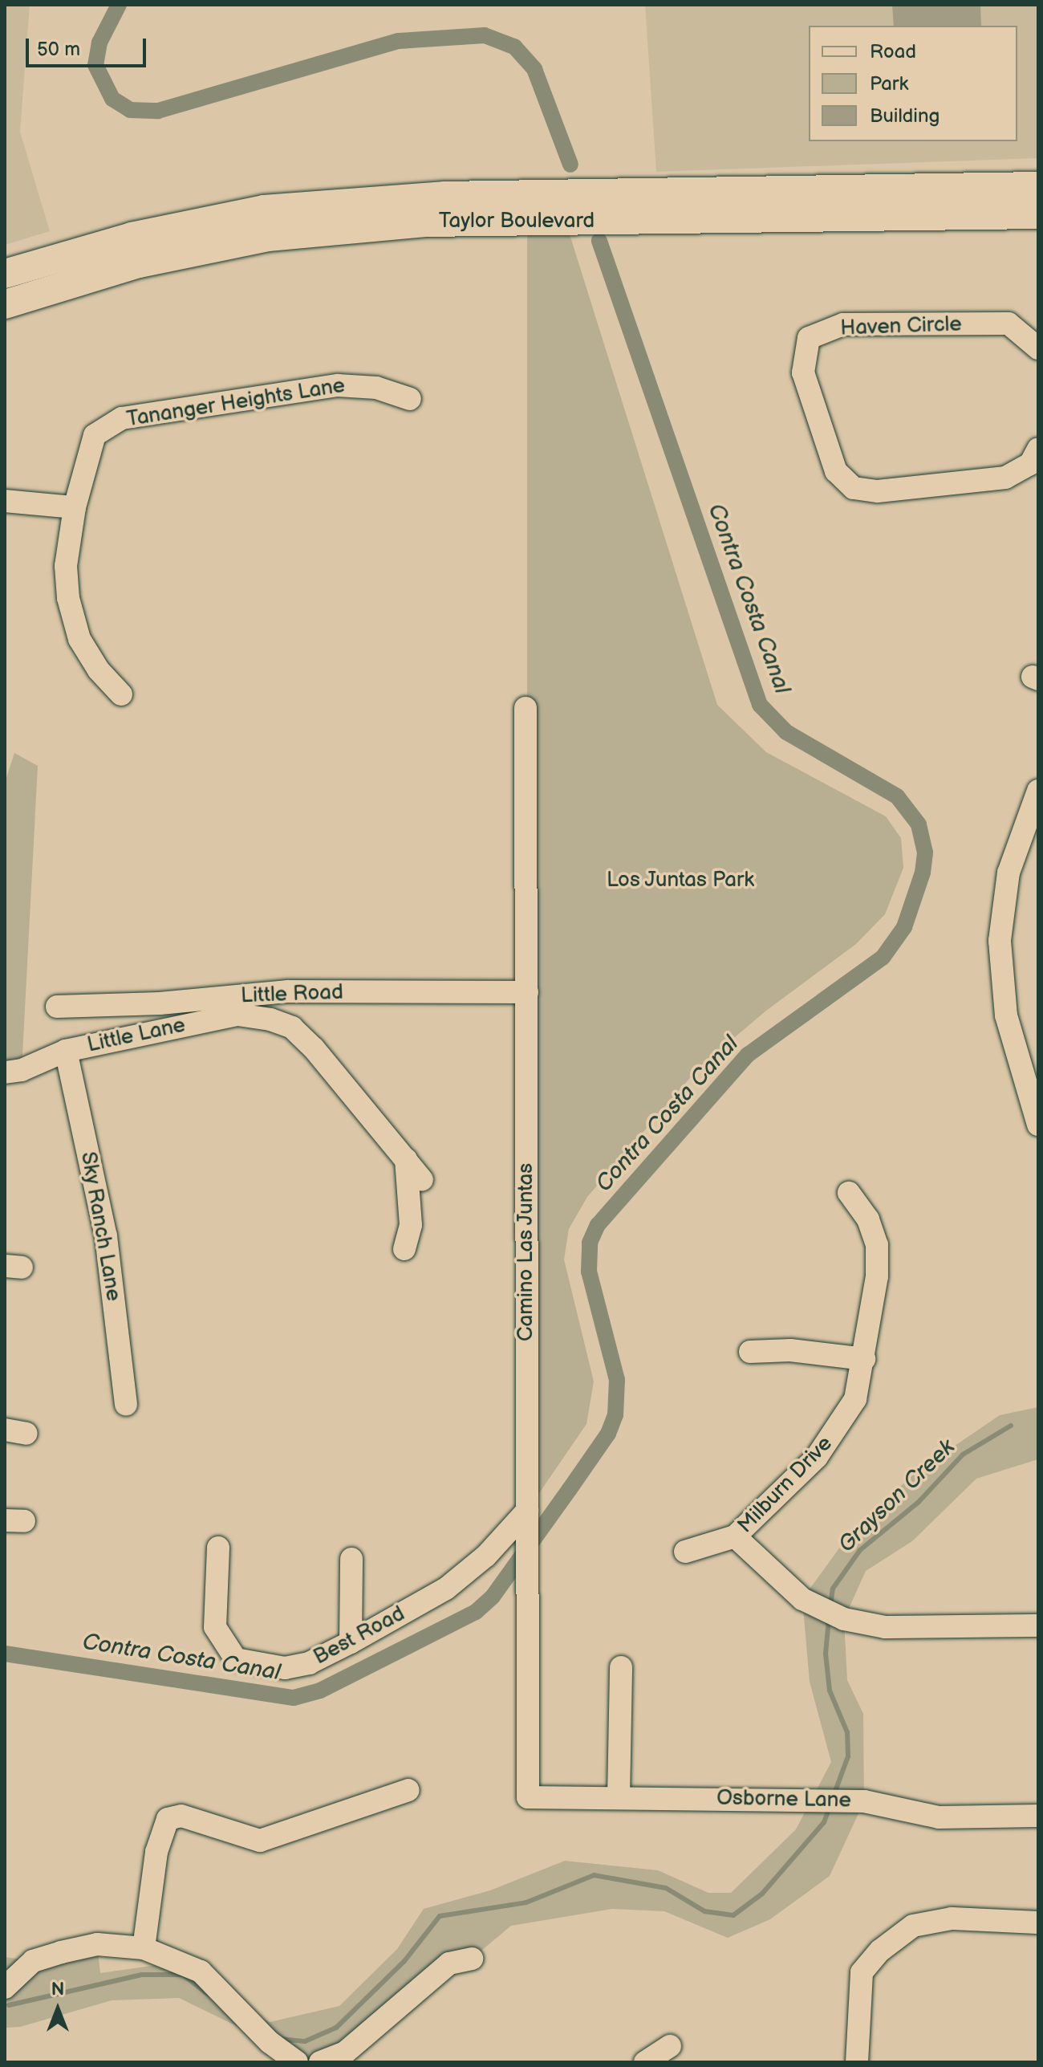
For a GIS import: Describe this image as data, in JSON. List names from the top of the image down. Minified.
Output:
{"streets":{"main road":["Taylor Boulevard"],"street":["Haven Circle","Tananger Heights Lane","Little Road","Little Lane","Sky Ranch Lane","Camino Las Juntas","Milburn Drive","Best Road","Osborne Lane"]},"crossings":[["Little Road","Camino Las Juntas"],["Little Lane","Sky Ranch Lane"],["Camino Las Juntas","Best Road"],["Camino Las Juntas","Osborne Lane"]],"water":["Contra Costa Canal","Grayson Creek"],"parks":["Los Juntas Park"],"legend":["Road","Park","Building"],"scale_bar":"50 m","north":"top"}
